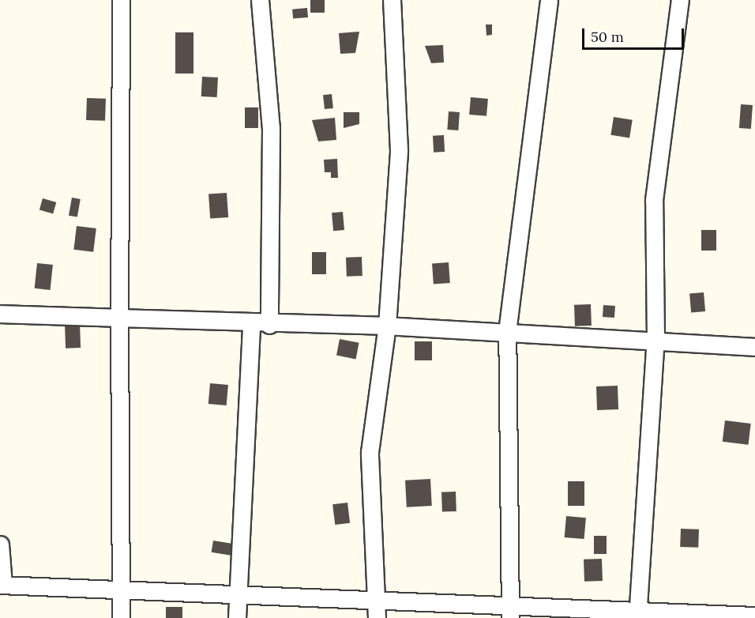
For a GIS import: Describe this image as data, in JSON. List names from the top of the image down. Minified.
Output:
{"scale_bar":"50 m"}
